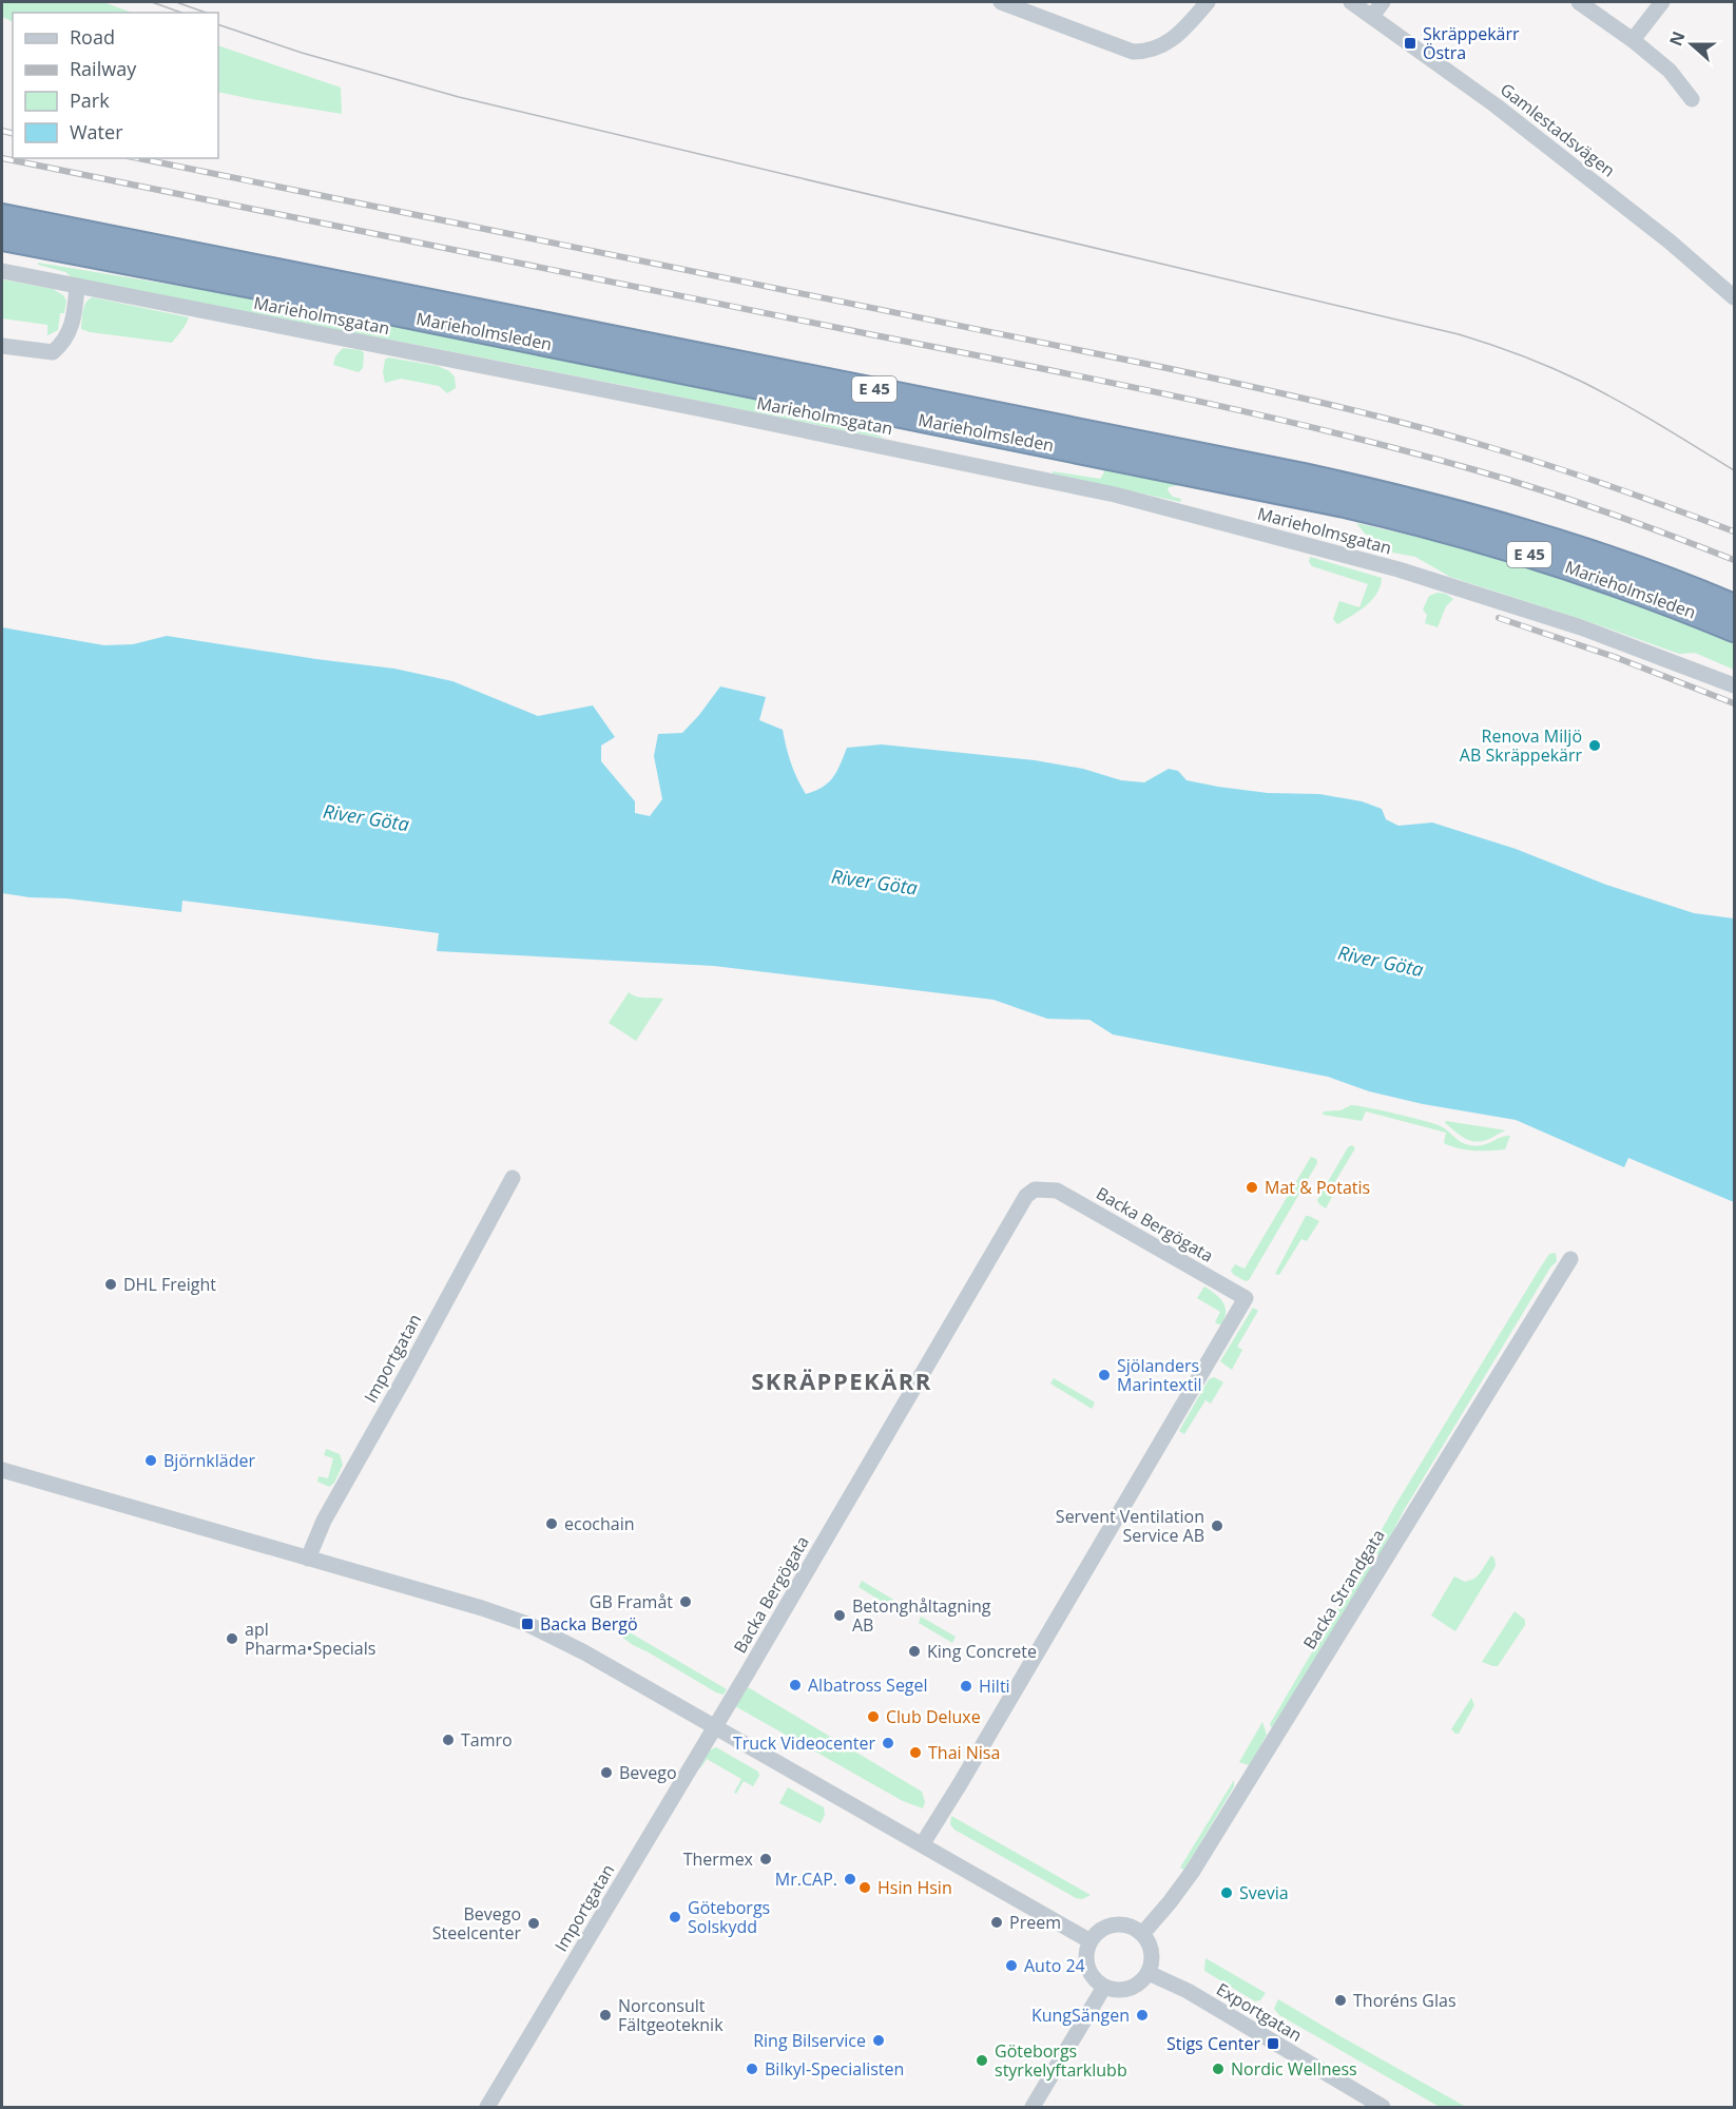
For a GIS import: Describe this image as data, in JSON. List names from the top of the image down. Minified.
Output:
{"streets":{"highway":["Marieholmsleden","E 45"],"street":["Gamlestadsvägen","Marieholmsgatan","Backa Bergögata","Importgatan","Backa Strandgata","Exportgatan"]},"crossings":[["Backa Bergögata","Importgatan"],["Backa Strandgata","Exportgatan"]],"districts":["SKRÄPPEKÄRR"],"water":["River Göta"],"places":{"transit":["Skräppekärr Östra","Backa Bergö","Stigs Center"],"other":["Renova Miljö AB Skräppekärr","Mat & Potatis","DHL Freight","Sjölanders Marintextil","Björnkläder","ecochain","Servent Ventilation Service AB","GB Framåt","Betonghåltagning AB","apl Pharma•Specials","King Concrete","Albatross Segel","Hilti","Club Deluxe","Tamro","Truck Videocenter","Thai Nisa","Bevego","Thermex","Mr.CAP.","Hsin Hsin","Svevia","Göteborgs Solskydd","Preem","Bevego Steelcenter","Auto 24","Thoréns Glas","Norconsult Fältgeoteknik","KungSängen","Ring Bilservice","Göteborgs styrkelyftarklubb","Bilkyl-Specialisten","Nordic Wellness"]},"legend":["Road","Railway","Park","Water"],"north":"left"}
